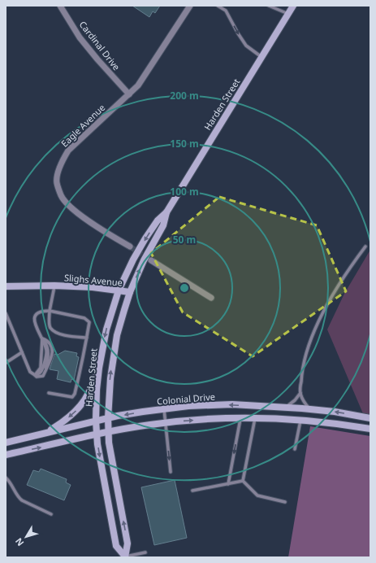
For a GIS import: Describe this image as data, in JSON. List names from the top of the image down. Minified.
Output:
{"streets":{"main road":["Harden Street","Slighs Avenue","Colonial Drive"],"street":["Cardinal Drive","Eagle Avenue"]},"crossings":[["Cardinal Drive","Eagle Avenue"],["Harden Street","Slighs Avenue"],["Harden Street","Colonial Drive"]],"north":"bottom left","rings":["200 m","150 m","100 m","50 m"]}
